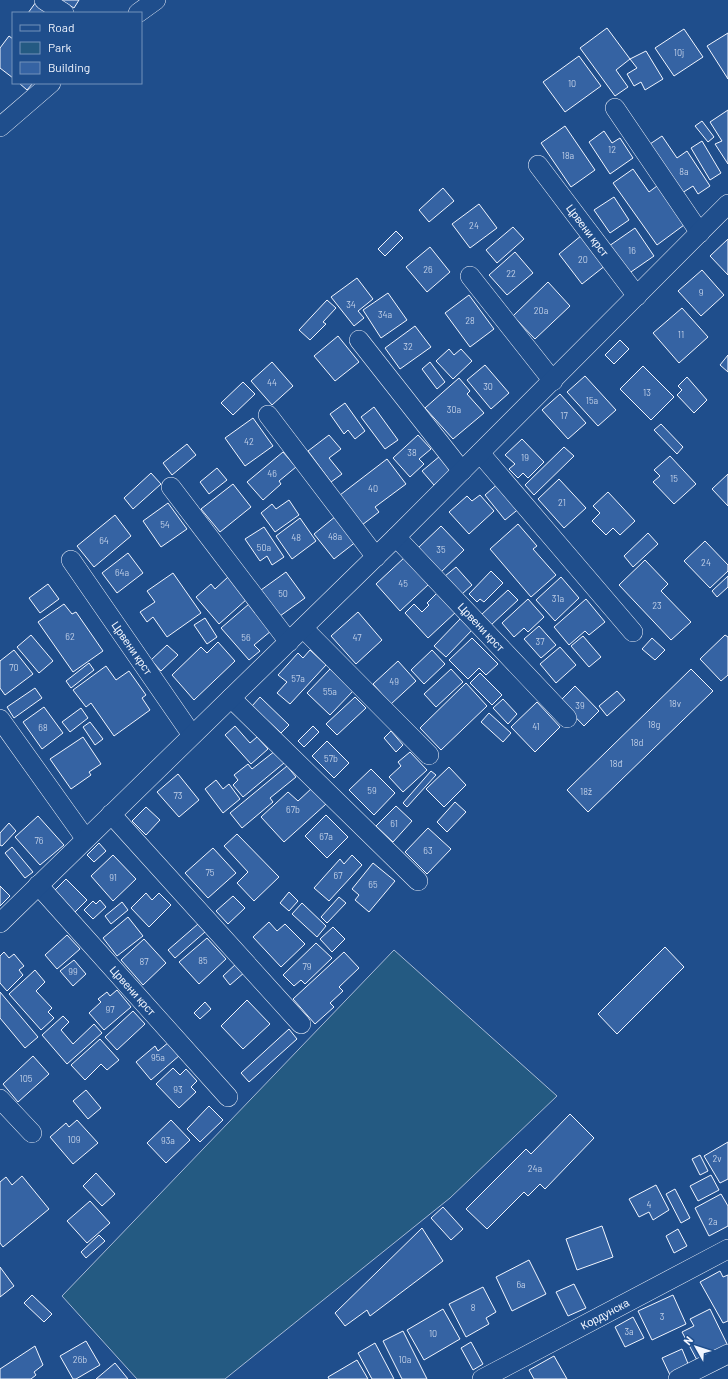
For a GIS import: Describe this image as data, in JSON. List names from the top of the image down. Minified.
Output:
{"streets":{"street":["Црвени крст","Кордунска"]},"house_numbers":["10j","10","12","18a","8a","24","16","20","26","22","9","34","20a","34a","28","11","32","44","30","13","15a","30a","17","42","38","19","46","15","40","21","54","48a","48","64","50a","35","24","64a","45","50","31a","23","62","56","47","37","70","57a","49","55a","18v","39","18g","41","68","18d","57b","18đ","59","18ž","73","67b","61","67a","76","63","75","67","91","65","85","87","79","99","97","95a","105","93","109","93a","2v","24a","4","2a","6a","8","3","3a","10","26b","10a"],"legend":["Road","Park","Building"],"north":"top left"}
